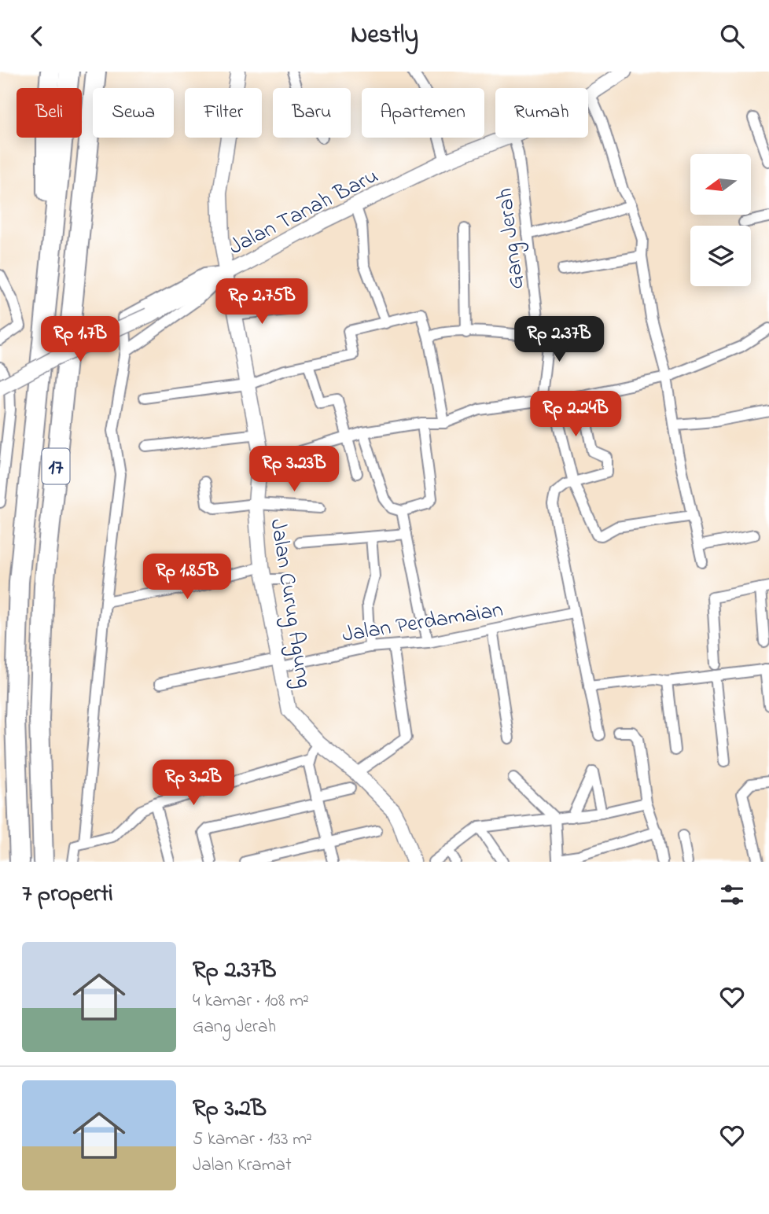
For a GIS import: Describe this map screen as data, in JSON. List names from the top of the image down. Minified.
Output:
{"streets":{"highway":["17"],"street":["Jalan Tanah Baru","Gang Jerah","Jalan Curug Agung","Jalan Perdamaian"]},"crossings":[["Jalan Tanah Baru","Jalan Curug Agung"],["Jalan Curug Agung","Jalan Perdamaian"]],"north":"left","page":{"header":"Nestly","chip":["Beli","Sewa","Filter","Baru","Apartemen","Rumah"],"price":["Rp 2.75B","Rp 1.7B","Rp 2.37B","Rp 2.24B","Rp 3.23B","Rp 1.85B","Rp 3.2B"],"heading":"7 properti","list":[{"name":"Rp 2.37B","note":"4 kamar · 108 m² · Gang Jerah"},{"name":"Rp 3.2B","note":"5 kamar · 133 m² · Jalan Kramat"}]}}
